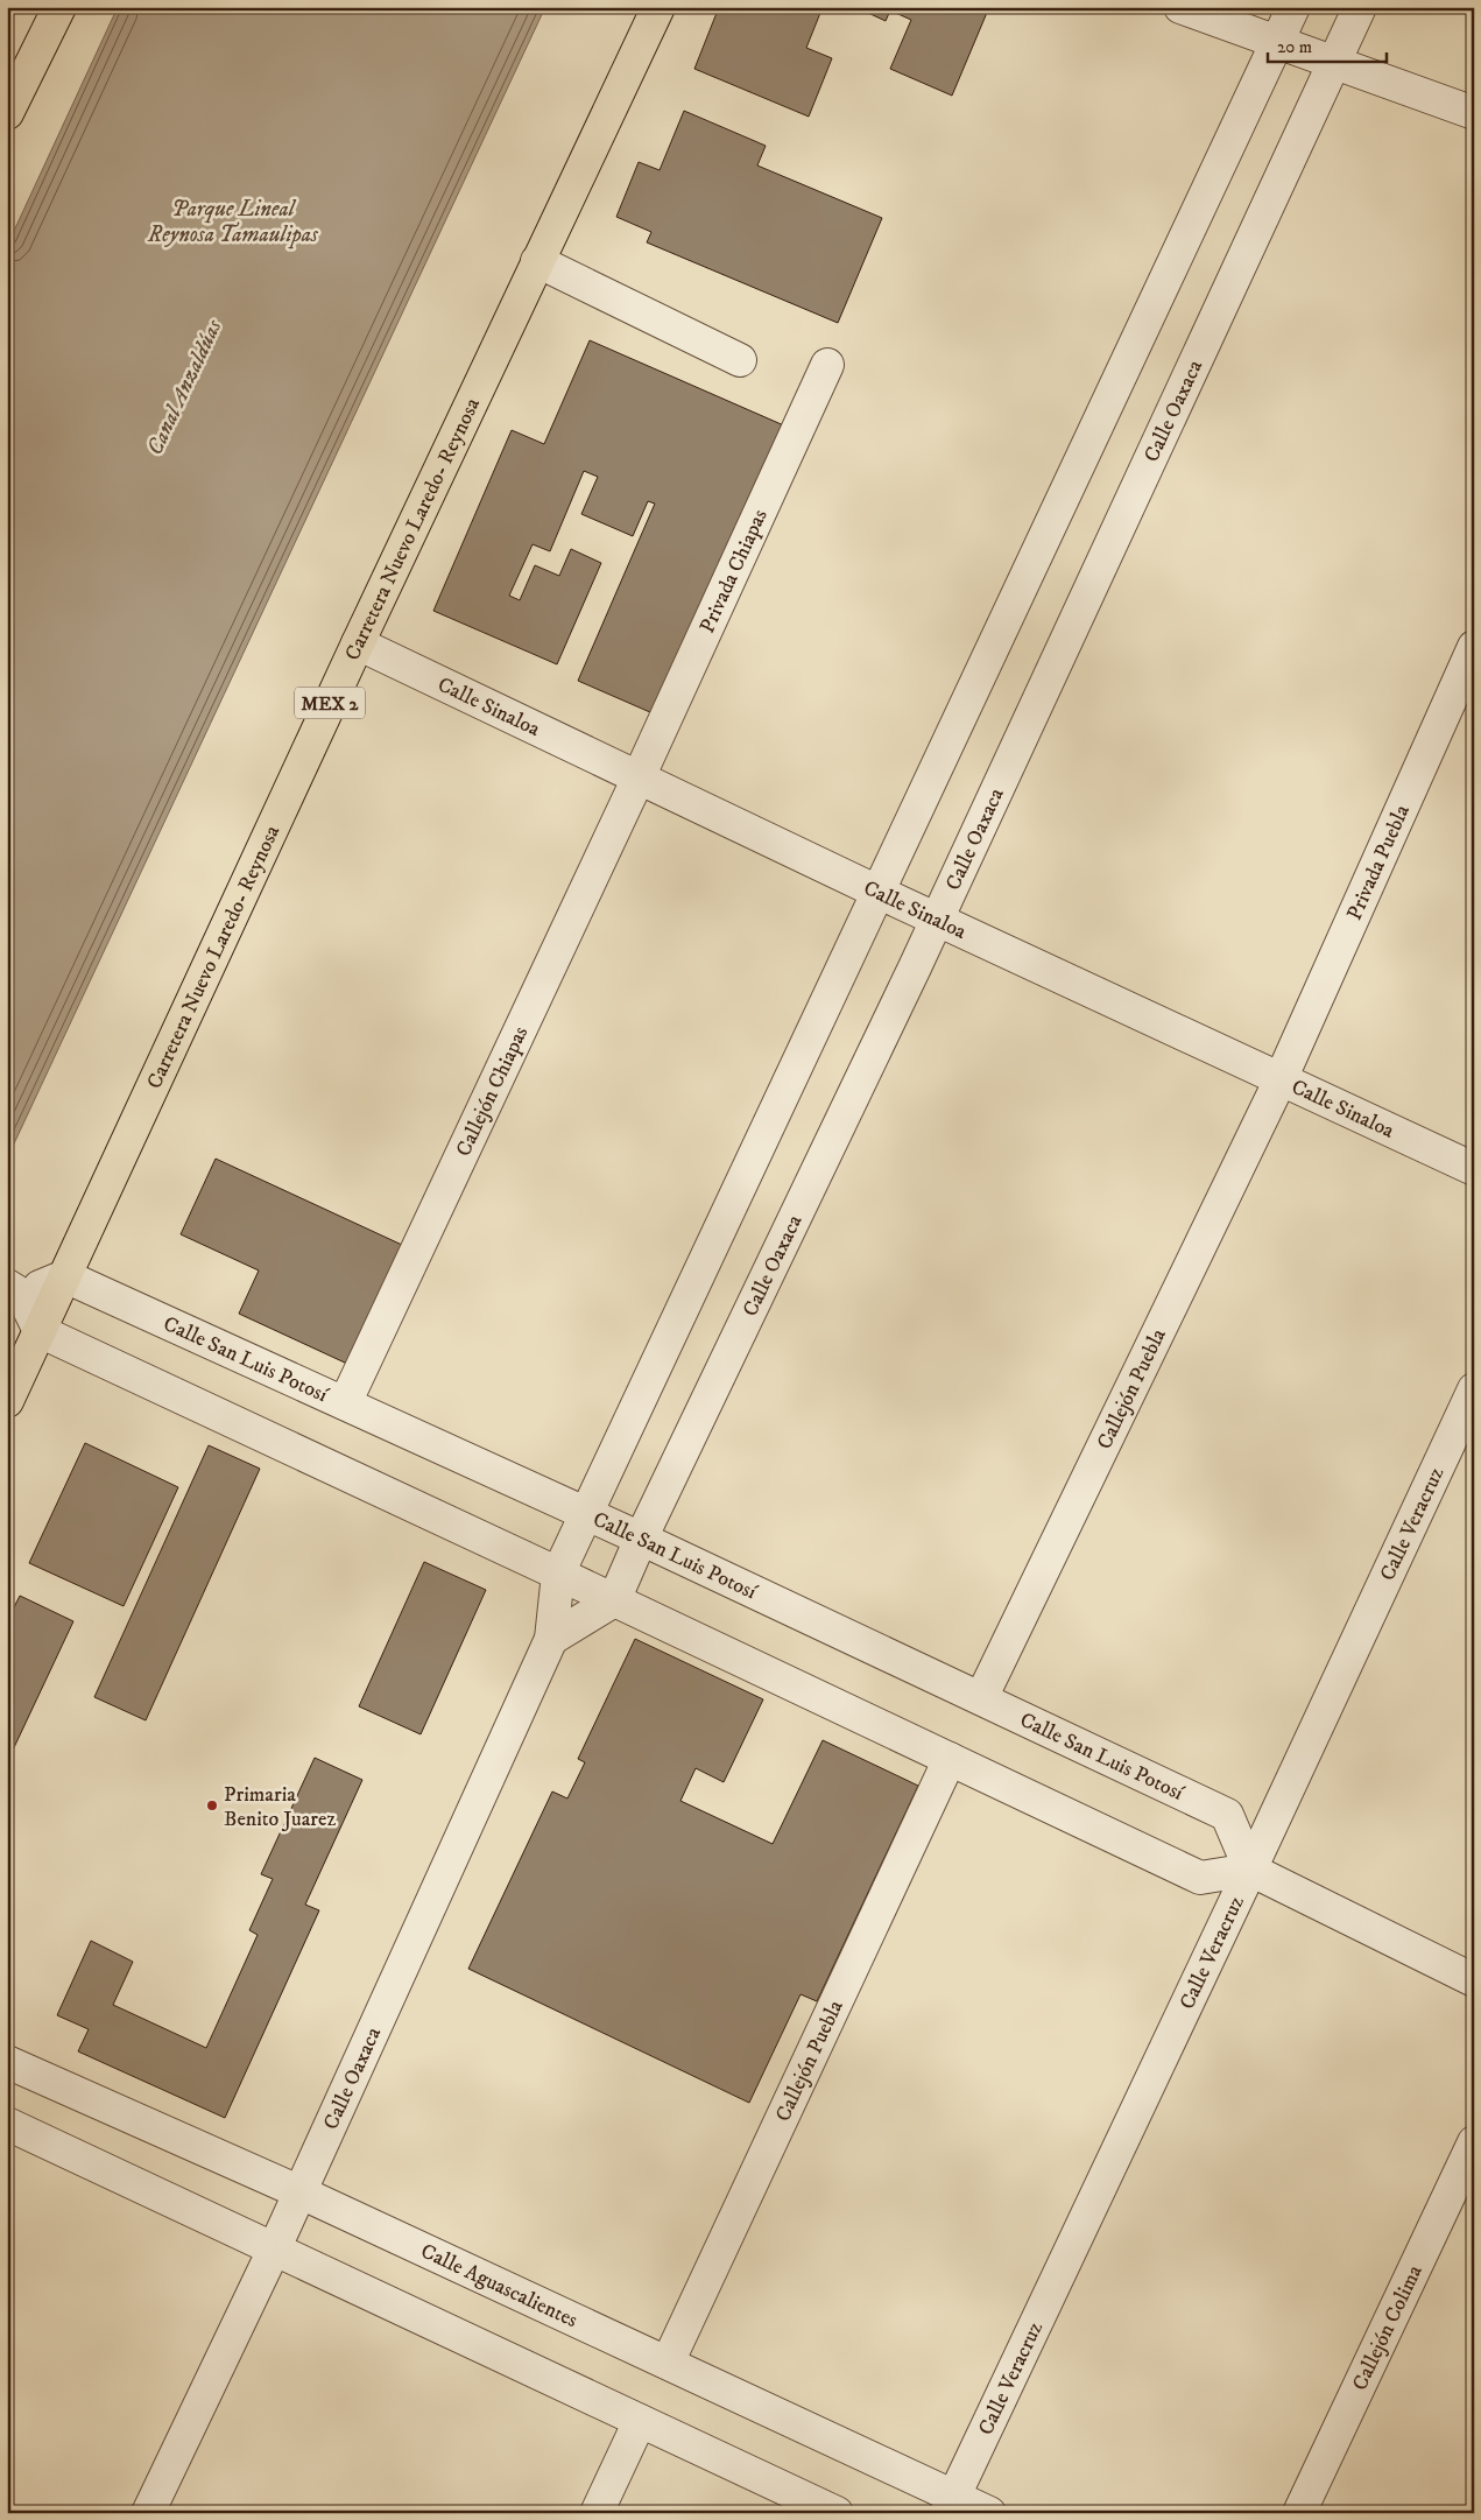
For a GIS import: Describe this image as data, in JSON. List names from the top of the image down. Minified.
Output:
{"streets":{"main road":["Carretera Nuevo Laredo- Reynosa","MEX 2"],"street":["Calle Oaxaca","Privada Chiapas","Calle Sinaloa","Privada Puebla","Callejón Chiapas","Calle San Luis Potosí","Callejón Puebla","Calle Veracruz","Calle Aguascalientes","Callejón Colima"]},"crossings":[["Calle Oaxaca","Calle Sinaloa"],["Calle Oaxaca","Calle San Luis Potosí"],["Calle Oaxaca","Calle Aguascalientes"],["Carretera Nuevo Laredo- Reynosa","Calle Sinaloa"],["Carretera Nuevo Laredo- Reynosa","Calle San Luis Potosí"],["Privada Chiapas","Calle Sinaloa"],["Privada Chiapas","Callejón Chiapas"],["Calle Sinaloa","Privada Puebla"],["Calle Sinaloa","Callejón Chiapas"],["Calle Sinaloa","Callejón Puebla"],["Privada Puebla","Callejón Puebla"],["Callejón Chiapas","Calle San Luis Potosí"],["Calle San Luis Potosí","Callejón Puebla"],["Calle San Luis Potosí","Calle Veracruz"],["Callejón Puebla","Calle Aguascalientes"],["Calle Veracruz","Calle Aguascalientes"]],"water":["Parque Lineal Reynosa Tamaulipas","Canal Anzaldúas"],"places":["Primaria Benito Juarez"],"scale_bar":"20 m"}
